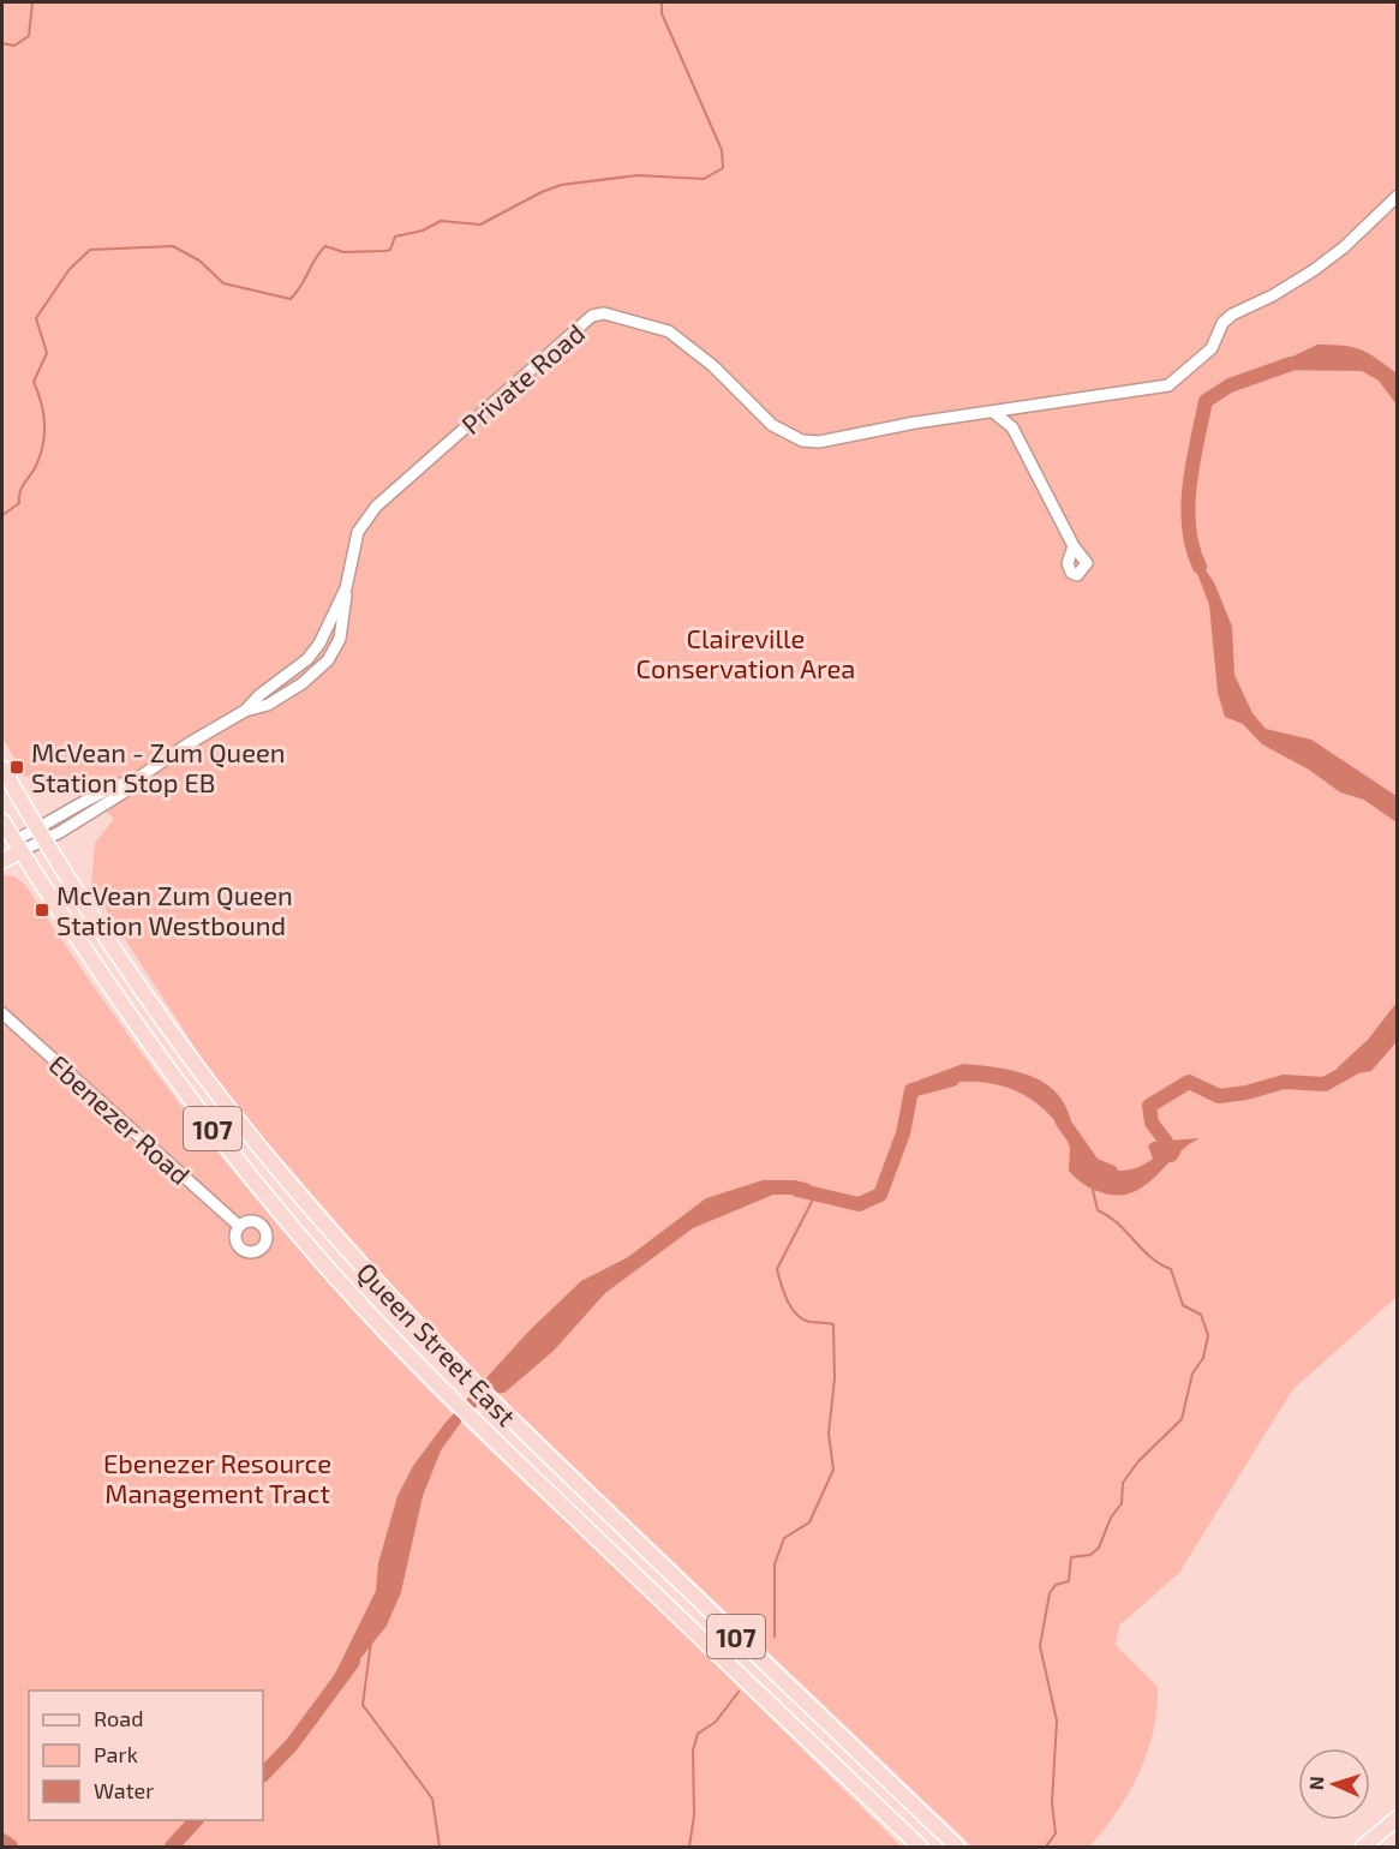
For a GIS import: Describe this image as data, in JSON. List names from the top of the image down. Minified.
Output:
{"streets":{"main road":["107","Queen Street East"],"street":["Private Road","Ebenezer Road"]},"crossings":[["Private Road","Queen Street East"]],"parks":["Claireville Conservation Area","Ebenezer Resource Management Tract"],"places":{"transit":["McVean - Zum Queen Station Stop EB","McVean Zum Queen Station Westbound"]},"legend":["Road","Park","Water"],"north":"left"}
